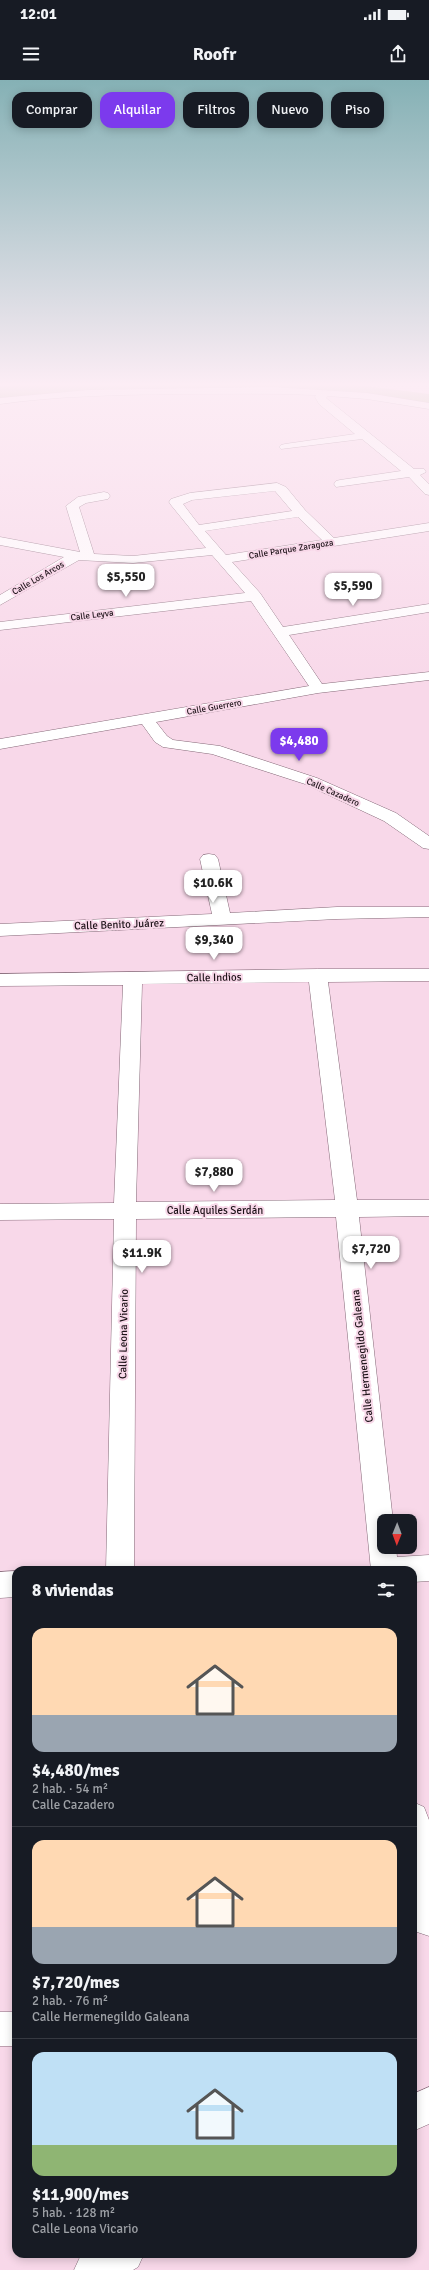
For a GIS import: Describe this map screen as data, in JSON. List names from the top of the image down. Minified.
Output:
{"streets":{"street":["Calle Parque Zaragoza","Calle Los Arcos","Calle Leyva","Calle Guerrero","Calle Cazadero","Calle Benito Juárez","Calle Indios","Calle Aquiles Serdán","Calle Leona Vicario","Calle Hermenegildo Galeana"]},"crossings":[["Calle Parque Zaragoza","Calle Los Arcos"],["Calle Guerrero","Calle Cazadero"],["Calle Indios","Calle Leona Vicario"],["Calle Indios","Calle Hermenegildo Galeana"],["Calle Aquiles Serdán","Calle Leona Vicario"],["Calle Aquiles Serdán","Calle Hermenegildo Galeana"]],"north":"bottom","page":{"status":"12:01","header":"Roofr","chip":["Comprar","Alquilar","Filtros","Nuevo","Piso"],"price":["$5,550","$5,590","$4,480","$10.6K","$9,340","$7,880","$7,720","$11.9K"],"heading":"8 viviendas","list":[{"name":"$4,480/mes","note":"2 hab. · 54 m² · Calle Cazadero"},{"name":"$7,720/mes","note":"2 hab. · 76 m² · Calle Hermenegildo Galeana"},{"name":"$11,900/mes","note":"5 hab. · 128 m² · Calle Leona Vicario"}]}}
